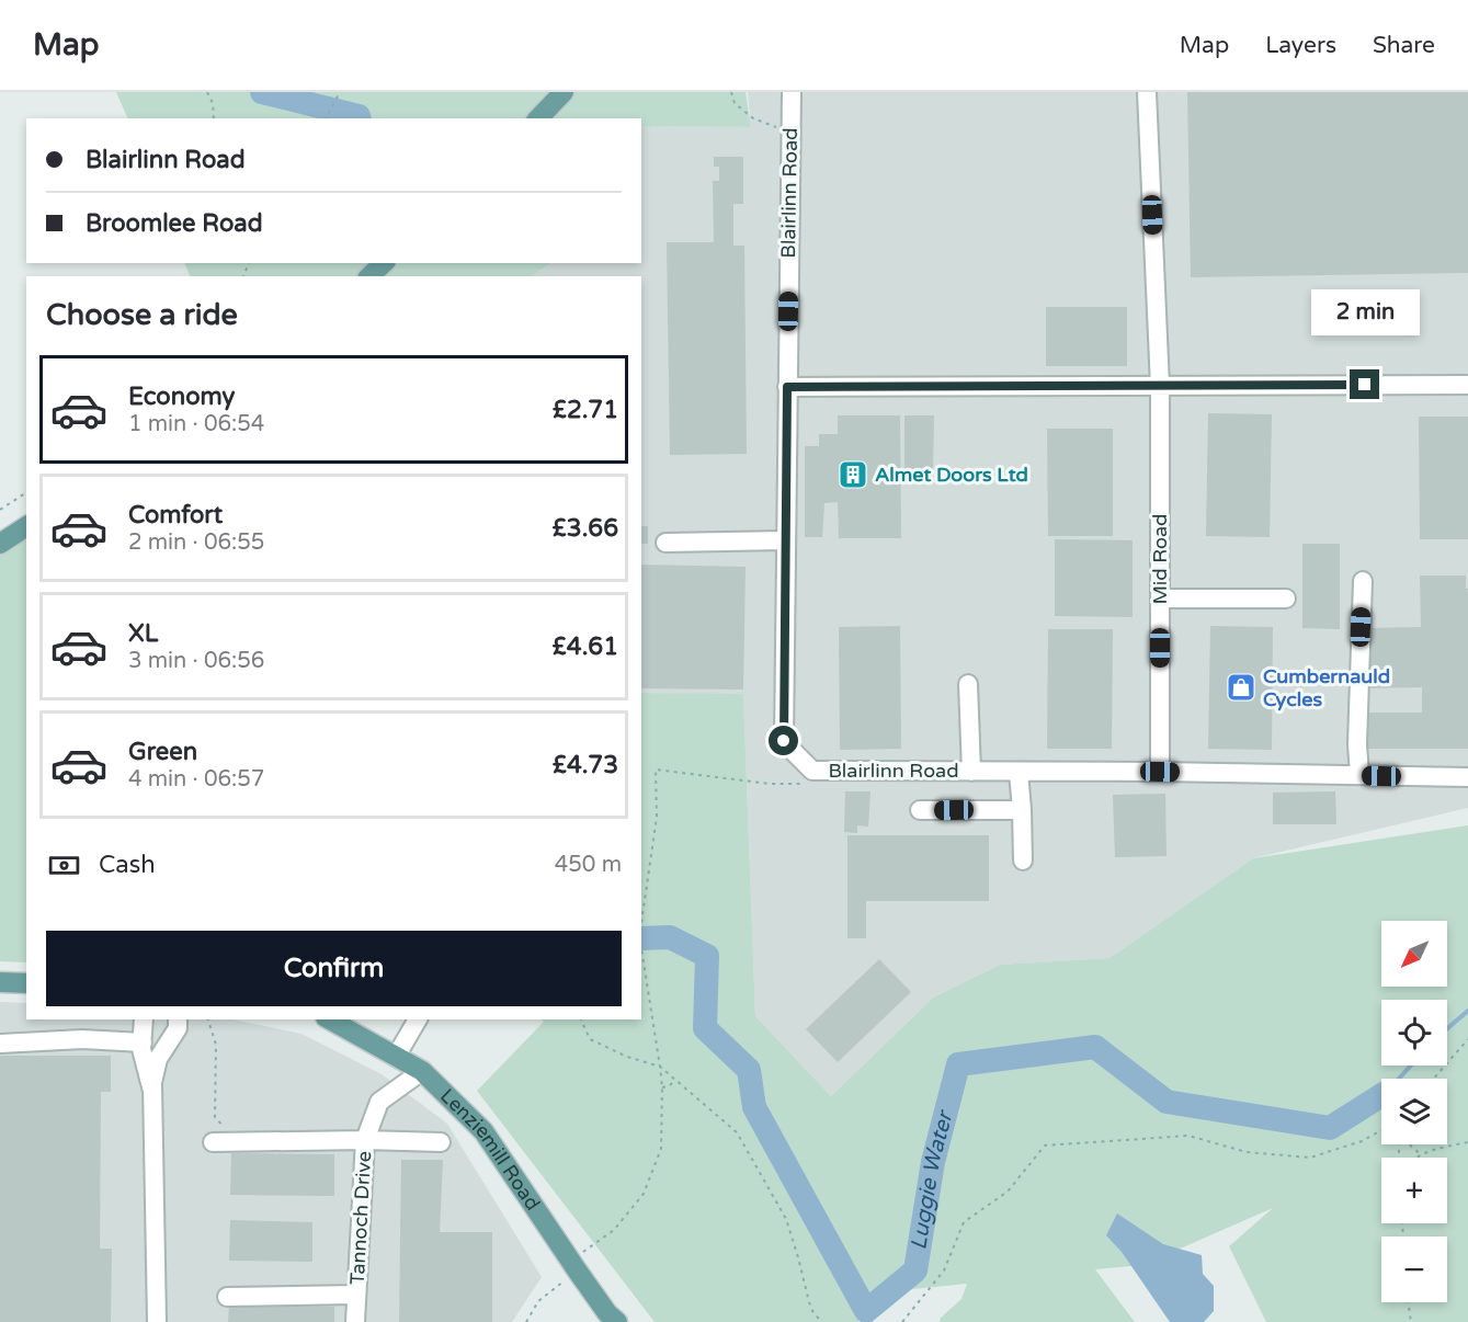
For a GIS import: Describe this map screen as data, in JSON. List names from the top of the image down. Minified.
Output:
{"streets":{"main road":["Lenziemill Road"],"street":["Blairlinn Road","Mid Road","Tannoch Drive"]},"crossings":[["Blairlinn Road","Mid Road"],["Lenziemill Road","Tannoch Drive"]],"water":["Luggie Water"],"places":{"building":["Almet Doors Ltd"],"shop":["Cumbernauld Cycles"]},"north":"bottom left","page":{"header":"Map","nav":["Map","Layers","Share"],"banner":["Blairlinn Road","Broomlee Road"],"heading":"Choose a ride","bubble":"2 min","list":[{"name":"Economy","note":"1 min · 06:54","value":"£2.71"},{"name":"Comfort","note":"2 min · 06:55","value":"£3.66"},{"name":"XL","note":"3 min · 06:56","value":"£4.61"},{"name":"Green","note":"4 min · 06:57","value":"£4.73"}],"pay":["Cash","450 m"],"buttons":"Confirm","map_buttons":["+","−"]}}
